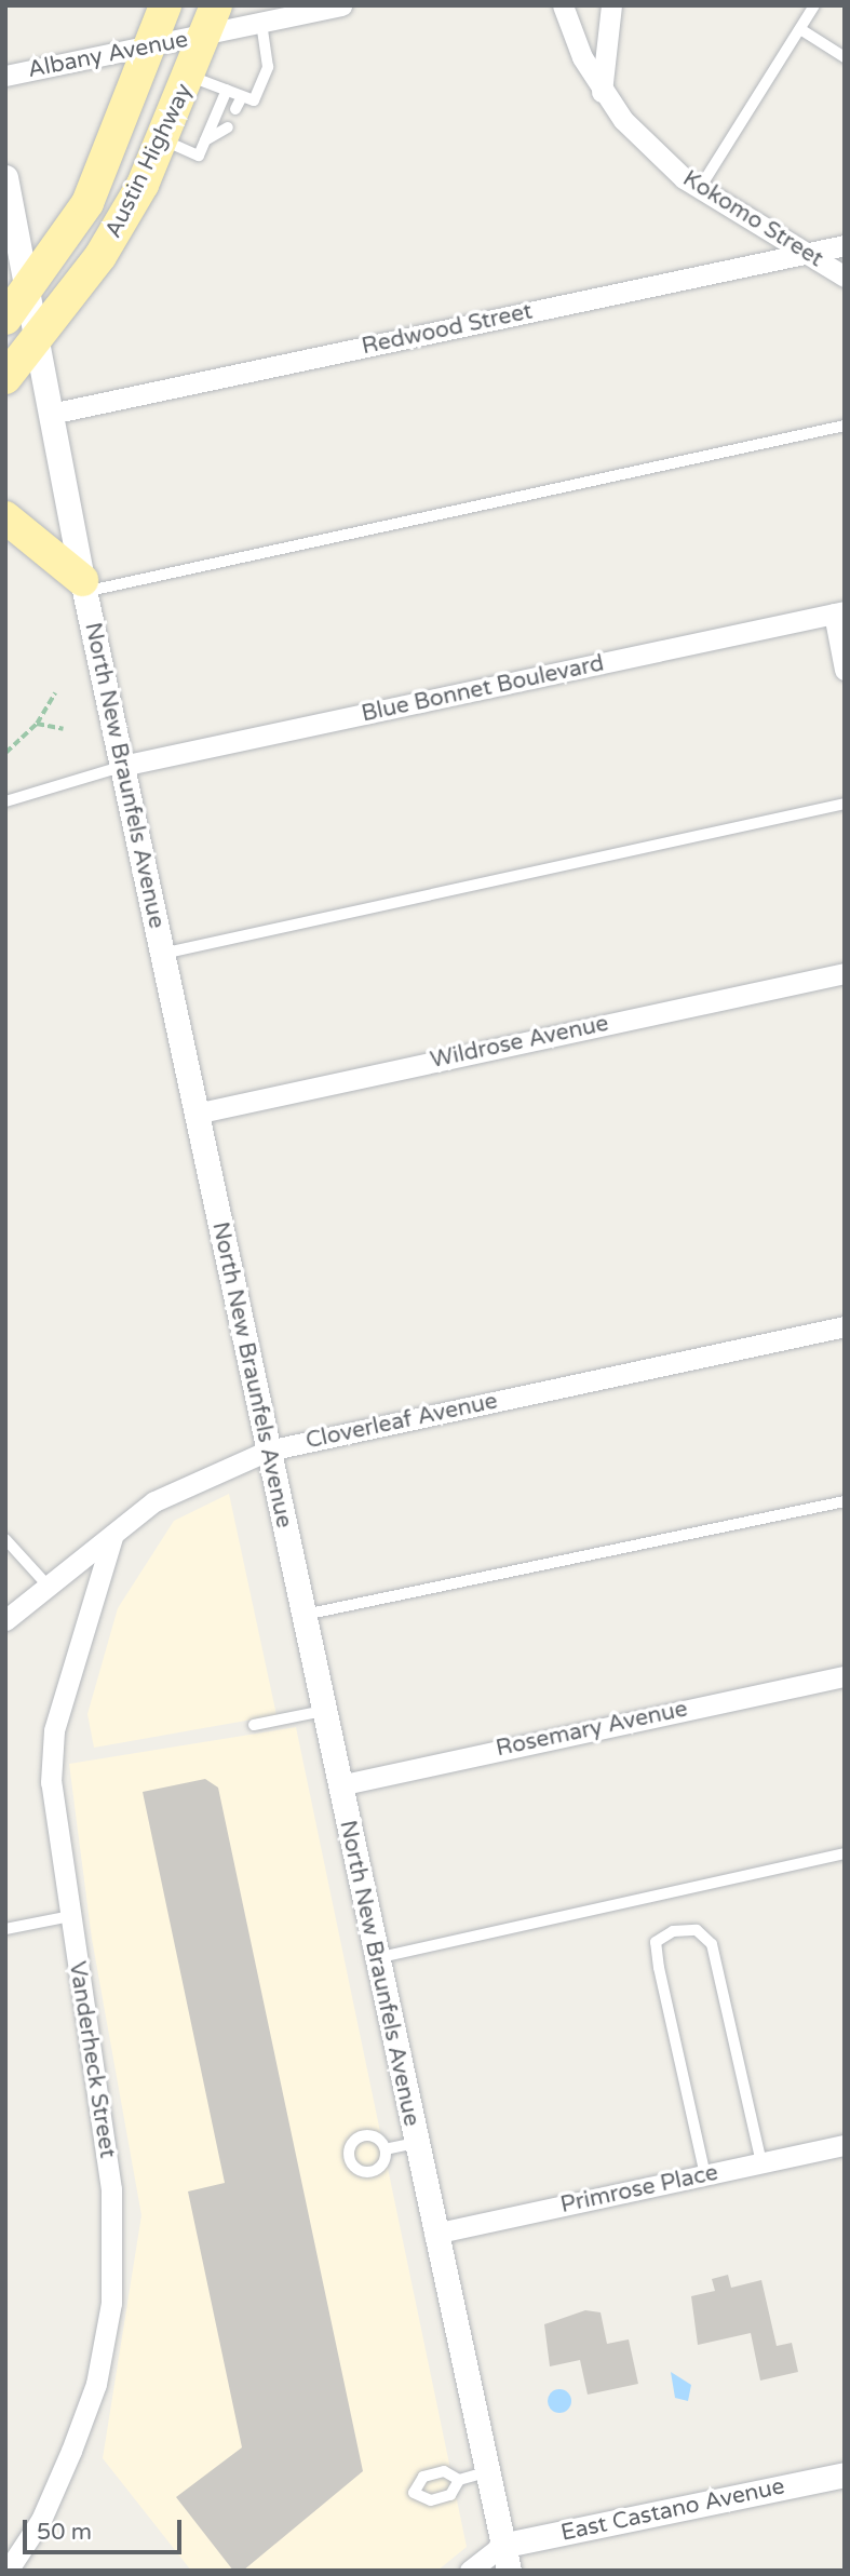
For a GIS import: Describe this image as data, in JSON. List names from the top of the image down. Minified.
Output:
{"streets":{"main road":["Austin Highway"],"street":["Albany Avenue","Kokomo Street","Redwood Street","Blue Bonnet Boulevard","North New Braunfels Avenue","Wildrose Avenue","Cloverleaf Avenue","Rosemary Avenue","Vanderheck Street","Primrose Place","East Castano Avenue"]},"crossings":[["Albany Avenue","Austin Highway"],["Austin Highway","North New Braunfels Avenue"],["Kokomo Street","Redwood Street"],["Redwood Street","North New Braunfels Avenue"],["Blue Bonnet Boulevard","North New Braunfels Avenue"],["North New Braunfels Avenue","Wildrose Avenue"],["North New Braunfels Avenue","Cloverleaf Avenue"],["North New Braunfels Avenue","Rosemary Avenue"],["North New Braunfels Avenue","Primrose Place"],["North New Braunfels Avenue","East Castano Avenue"],["Cloverleaf Avenue","Vanderheck Street"]],"scale_bar":"50 m"}
